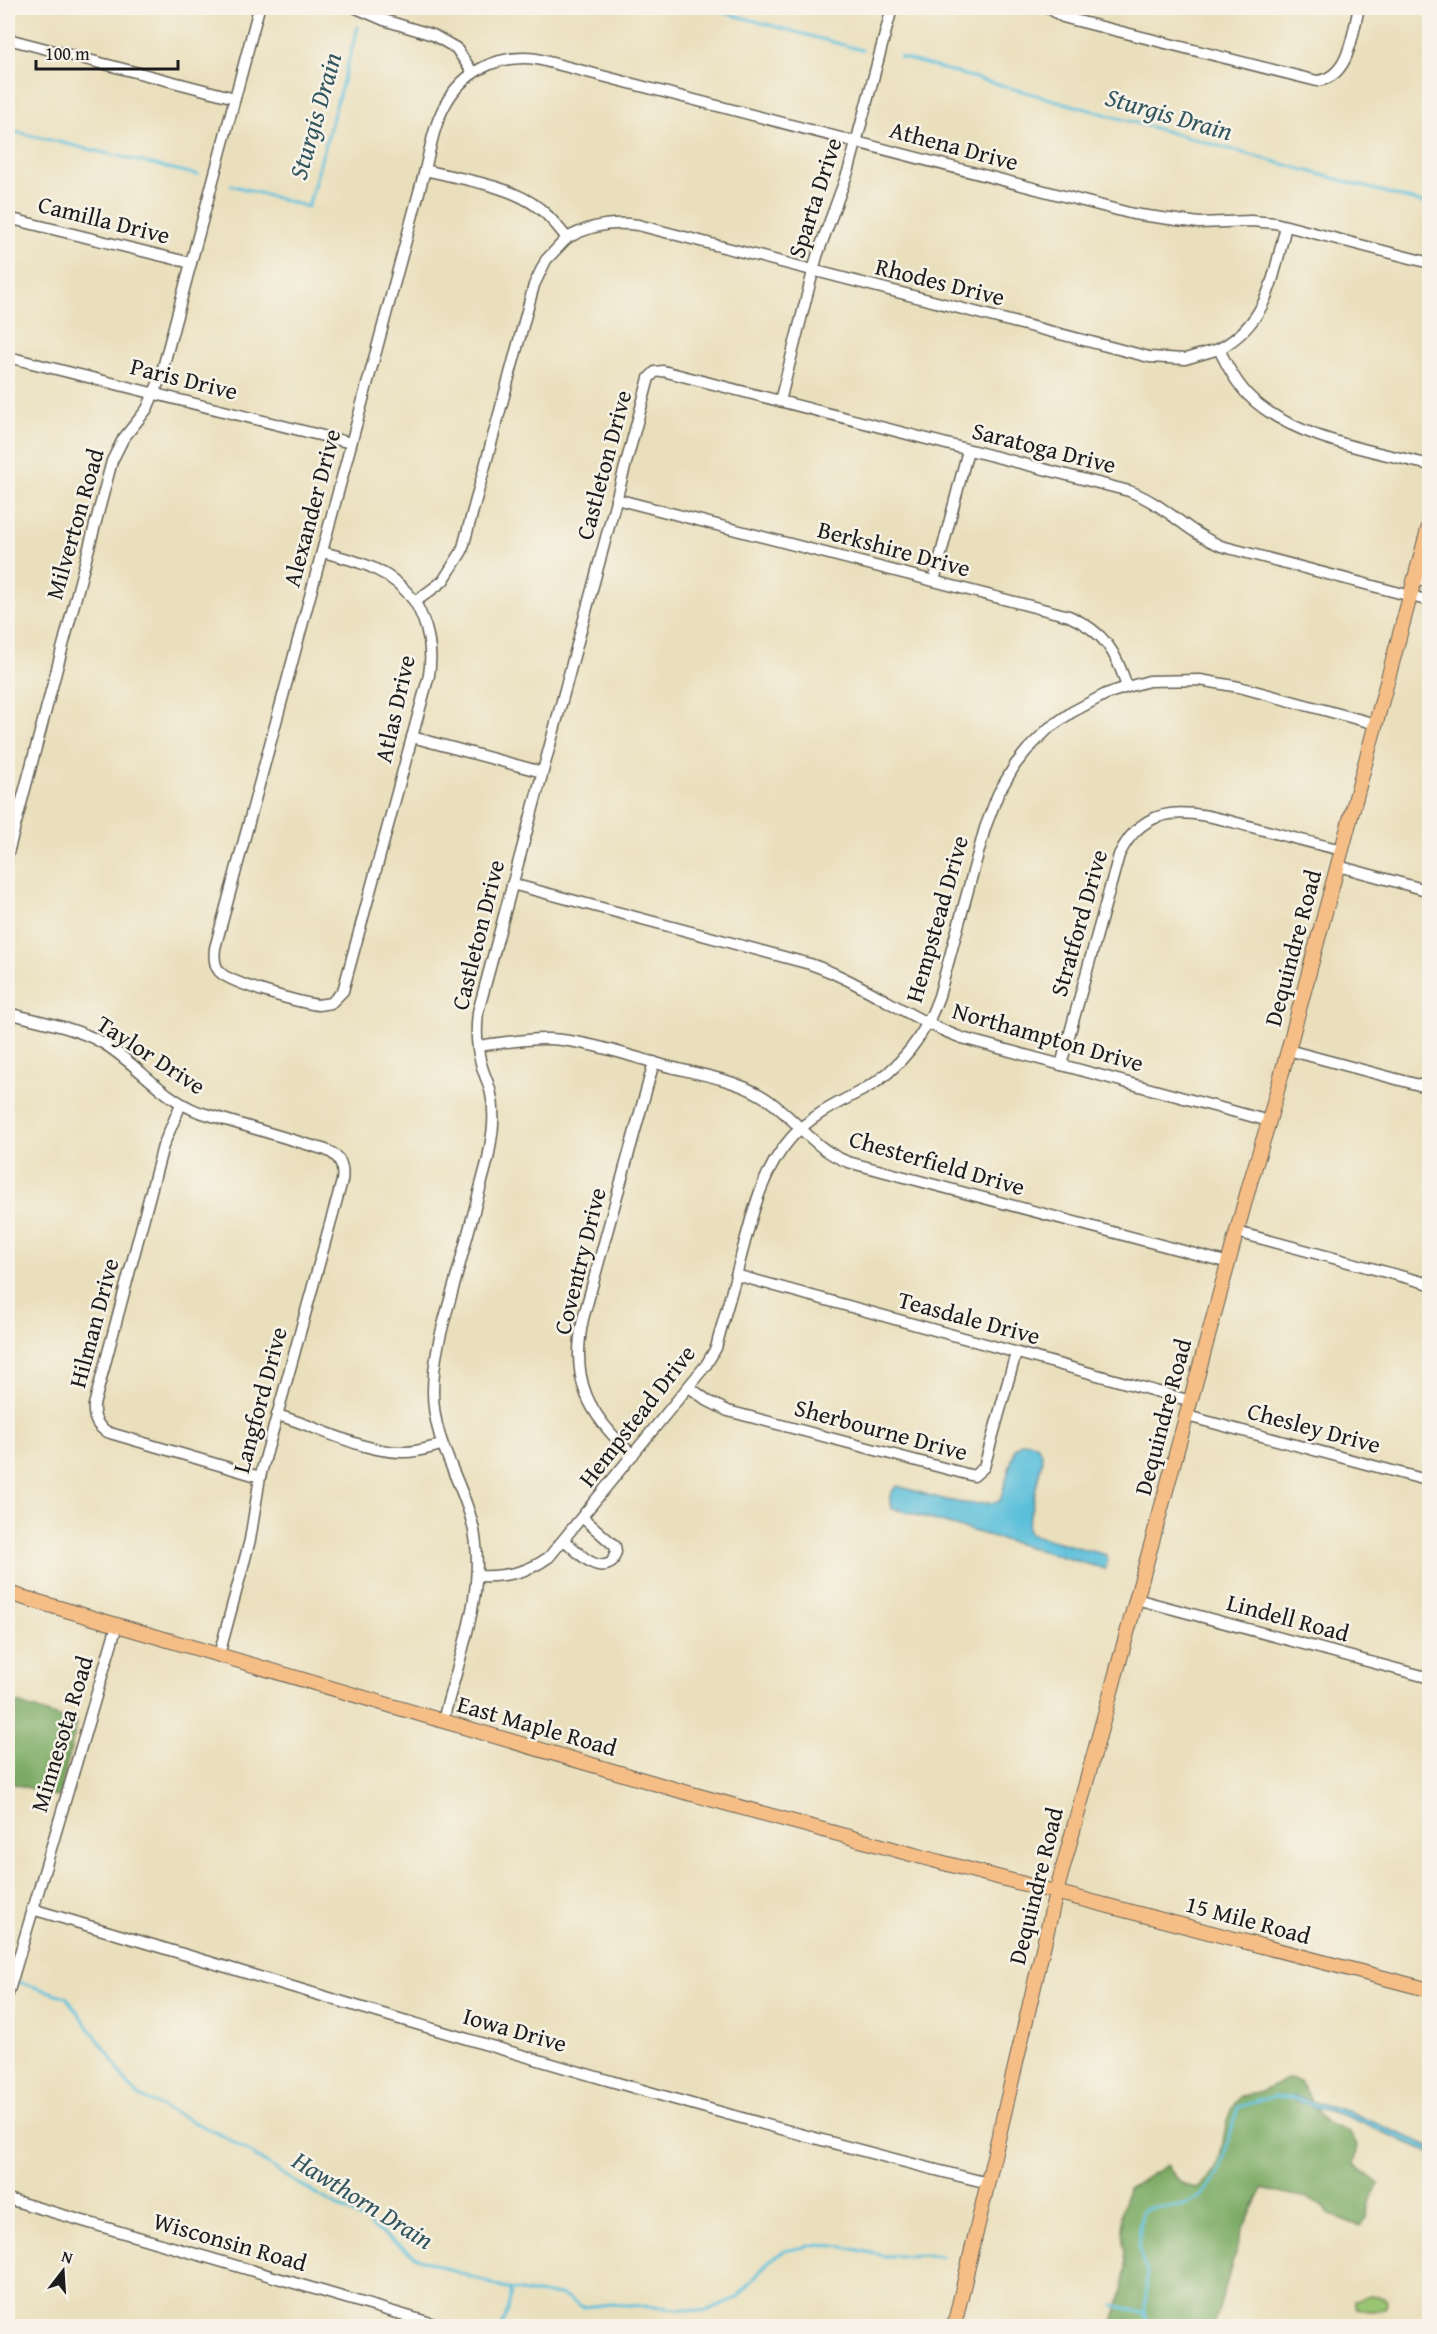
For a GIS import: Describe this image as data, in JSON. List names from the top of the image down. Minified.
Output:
{"streets":{"main road":["Dequindre Road","East Maple Road","15 Mile Road"],"street":["Athena Drive","Sparta Drive","Camilla Drive","Rhodes Drive","Paris Drive","Saratoga Drive","Castleton Drive","Alexander Drive","Milverton Road","Berkshire Drive","Atlas Drive","Hempstead Drive","Stratford Drive","Northampton Drive","Taylor Drive","Chesterfield Drive","Coventry Drive","Teasdale Drive","Hilman Drive","Langford Drive","Chesley Drive","Sherbourne Drive","Lindell Road","Minnesota Road","Iowa Drive","Wisconsin Road"]},"crossings":[["Athena Drive","Sparta Drive"],["Athena Drive","Alexander Drive"],["Sparta Drive","Rhodes Drive"],["Sparta Drive","Saratoga Drive"],["Camilla Drive","Milverton Road"],["Paris Drive","Alexander Drive"],["Paris Drive","Milverton Road"],["Saratoga Drive","Castleton Drive"],["Saratoga Drive","Dequindre Road"],["Castleton Drive","Berkshire Drive"],["Castleton Drive","Hempstead Drive"],["Castleton Drive","Northampton Drive"],["Castleton Drive","Chesterfield Drive"],["Castleton Drive","East Maple Road"],["Alexander Drive","Atlas Drive"],["Berkshire Drive","Hempstead Drive"],["Hempstead Drive","Dequindre Road"],["Hempstead Drive","Northampton Drive"],["Hempstead Drive","Chesterfield Drive"],["Hempstead Drive","Coventry Drive"],["Hempstead Drive","Teasdale Drive"],["Hempstead Drive","Sherbourne Drive"],["Stratford Drive","Dequindre Road"],["Stratford Drive","Northampton Drive"],["Dequindre Road","Northampton Drive"],["Dequindre Road","Chesterfield Drive"],["Dequindre Road","Teasdale Drive"],["Dequindre Road","Chesley Drive"],["Dequindre Road","Lindell Road"],["Dequindre Road","East Maple Road"],["Dequindre Road","15 Mile Road"],["Dequindre Road","Iowa Drive"],["Taylor Drive","Hilman Drive"],["Taylor Drive","Langford Drive"],["Chesterfield Drive","Coventry Drive"],["Teasdale Drive","Sherbourne Drive"],["Hilman Drive","Langford Drive"],["Langford Drive","East Maple Road"],["East Maple Road","Minnesota Road"],["East Maple Road","15 Mile Road"],["Minnesota Road","Iowa Drive"]],"water":["Sturgis Drain","Hawthorn Drain"],"scale_bar":"100 m","north":"top"}
